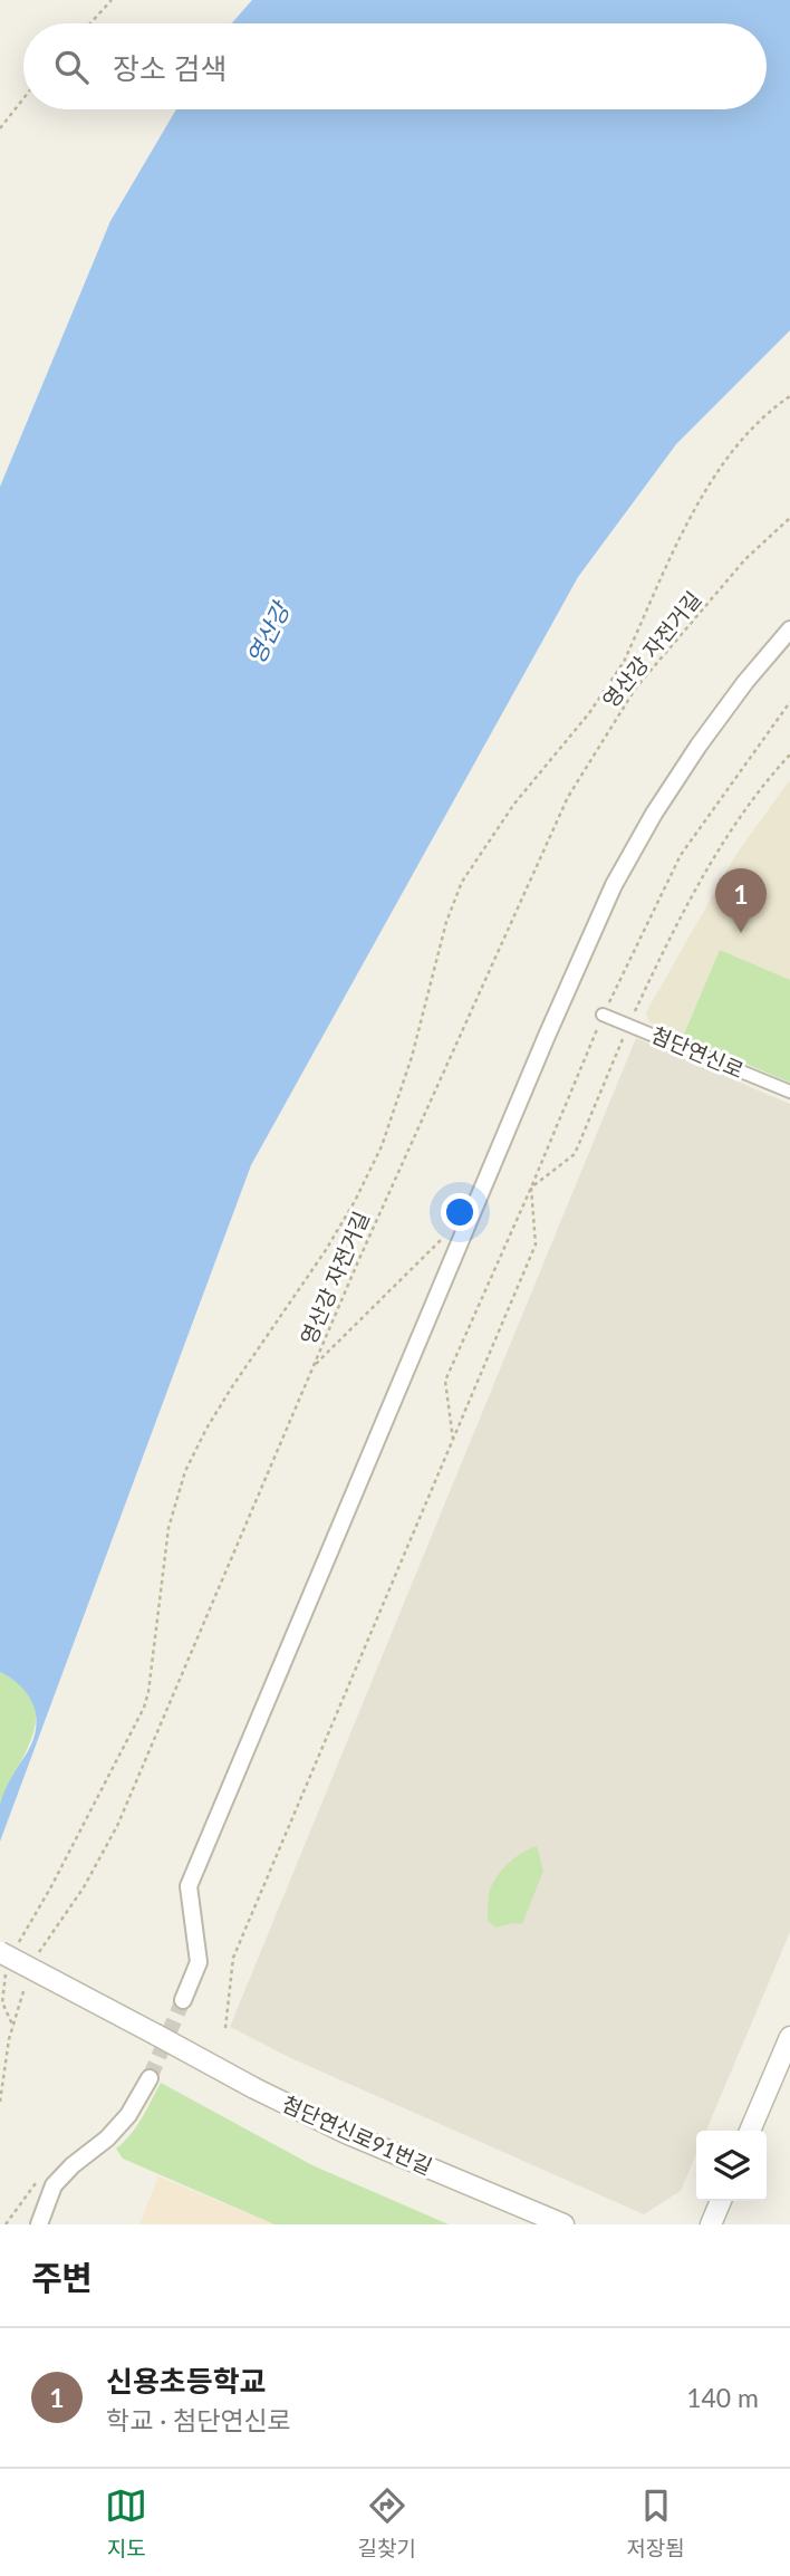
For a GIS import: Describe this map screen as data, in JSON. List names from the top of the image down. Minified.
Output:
{"streets":{"street":["첨단연신로","첨단연신로91번길"],"path":["영산강 자전거길"]},"water":["영산강"],"page":{"search":"장소 검색","pins":"1","heading":"주변","list":[{"mark":"1","name":"신용초등학교","note":"학교 · 첨단연신로","value":"140 m"}],"nav":["지도","길찾기","저장됨"]}}
